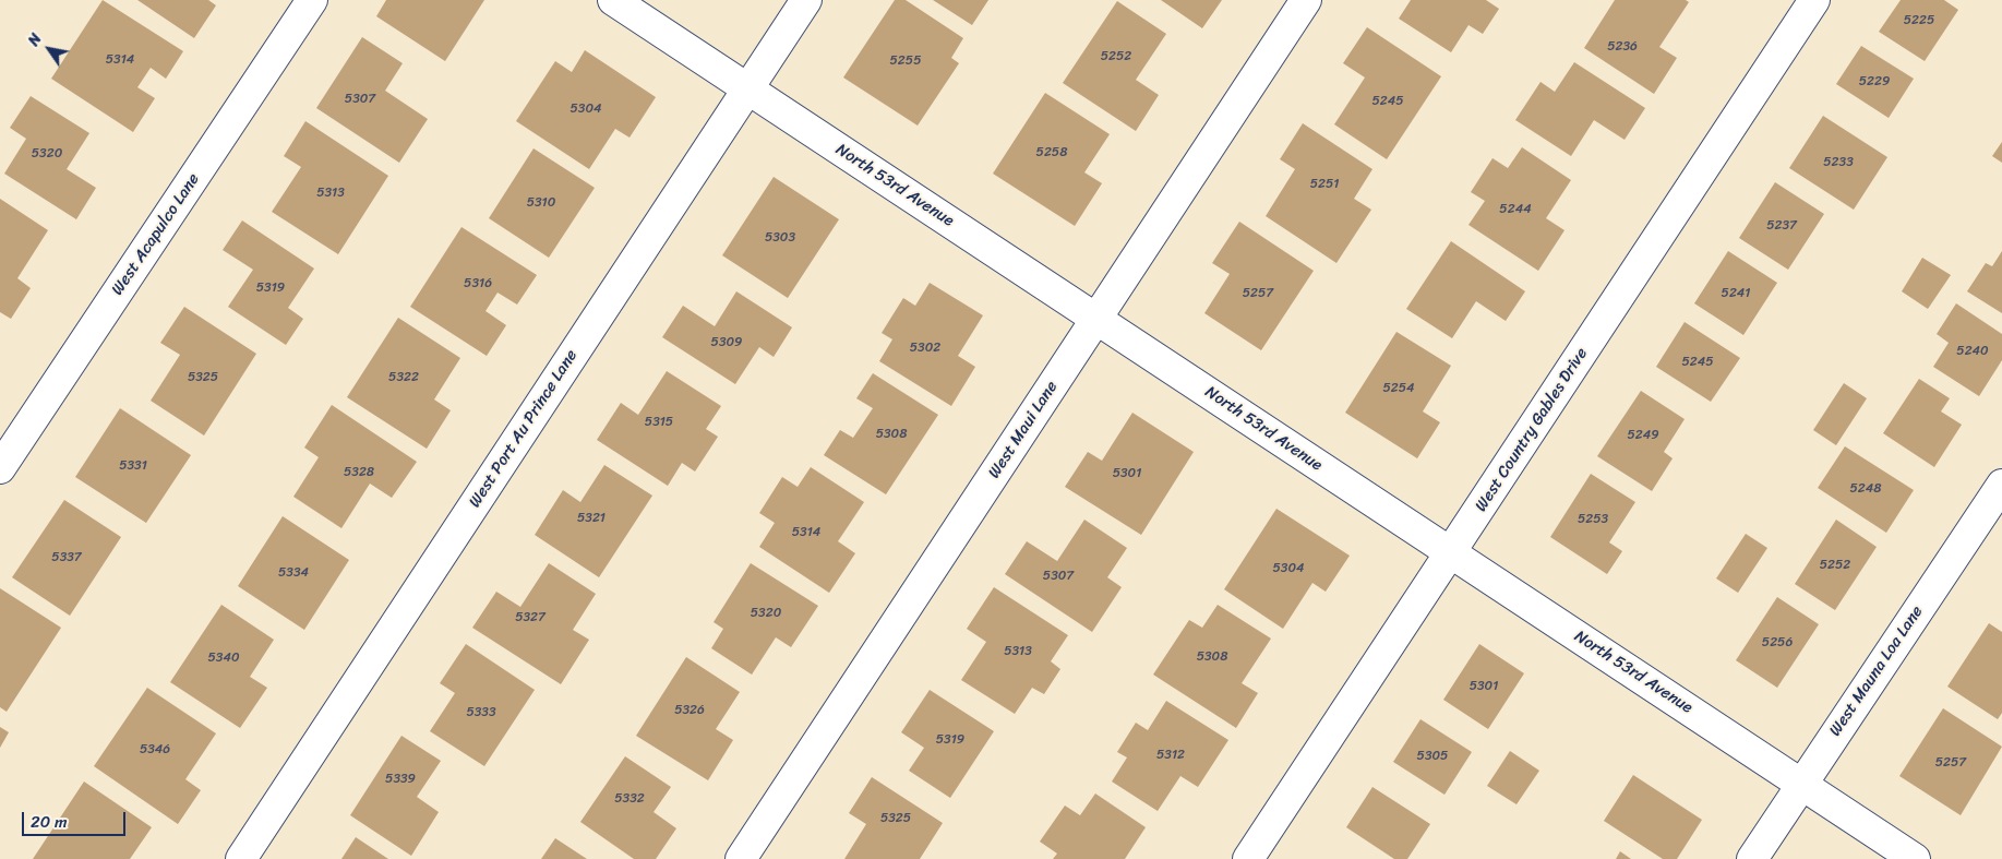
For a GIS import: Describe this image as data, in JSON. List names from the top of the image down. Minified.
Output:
{"streets":{"street":["North 53rd Avenue","West Acapulco Lane","West Port Au Prince Lane","West Maui Lane","West Country Gables Drive","West Mauna Loa Lane"]},"crossings":[["North 53rd Avenue","West Port Au Prince Lane"],["North 53rd Avenue","West Maui Lane"],["North 53rd Avenue","West Country Gables Drive"],["North 53rd Avenue","West Mauna Loa Lane"]],"house_numbers":["5225","5236","5252","5314","5255","5229","5307","5245","5304","5258","5320","5233","5251","5313","5310","5244","5237","5303","5316","5319","5257","5241","5309","5302","5240","5245","5325","5322","5254","5315","5308","5249","5331","5328","5301","5248","5321","5253","5314","5337","5252","5304","5334","5307","5320","5327","5256","5313","5308","5340","5301","5326","5333","5319","5346","5312","5305","5257","5339","5332","5325"],"scale_bar":"20 m","north":"top left"}
